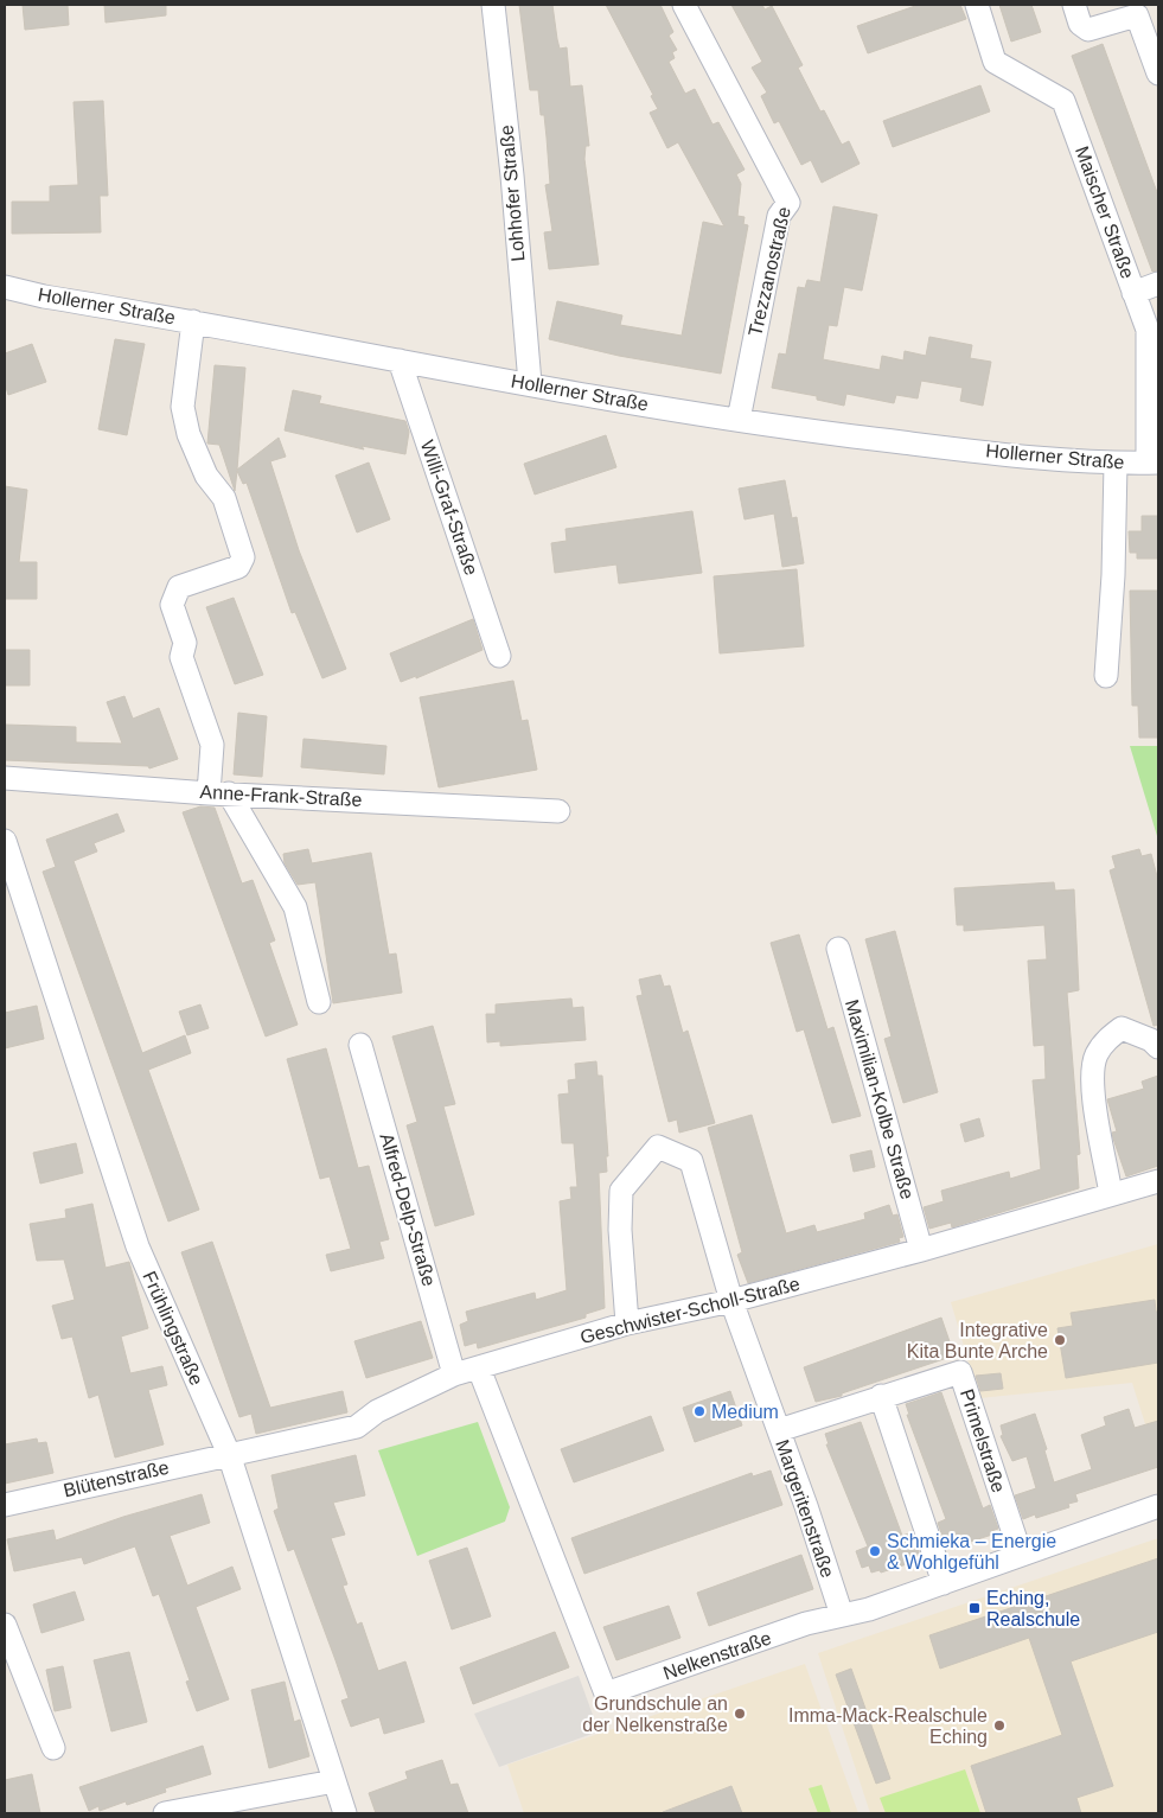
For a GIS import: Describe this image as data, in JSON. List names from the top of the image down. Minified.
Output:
{"streets":{"street":["Lohhofer Straße","Maischer Straße","Trezzanostraße","Hollerner Straße","Willi-Graf-Straße","Anne-Frank-Straße","Maximilian-Kolbe Straße","Alfred-Delp-Straße","Geschwister-Scholl-Straße","Frühlingstraße","Primelstraße","Blütenstraße","Margeritenstraße","Nelkenstraße"]},"crossings":[["Lohhofer Straße","Hollerner Straße"],["Maischer Straße","Hollerner Straße"],["Trezzanostraße","Hollerner Straße"],["Hollerner Straße","Willi-Graf-Straße"],["Maximilian-Kolbe Straße","Geschwister-Scholl-Straße"],["Alfred-Delp-Straße","Geschwister-Scholl-Straße"],["Geschwister-Scholl-Straße","Frühlingstraße"],["Geschwister-Scholl-Straße","Blütenstraße"],["Geschwister-Scholl-Straße","Margeritenstraße"],["Geschwister-Scholl-Straße","Nelkenstraße"],["Frühlingstraße","Blütenstraße"],["Primelstraße","Margeritenstraße"],["Primelstraße","Nelkenstraße"],["Margeritenstraße","Nelkenstraße"]],"places":{"other":["Integrative Kita Bunte Arche","Medium","Schmieka – Energie & Wohlgefühl","Grundschule an der Nelkenstraße","Imma-Mack-Realschule Eching"],"transit":["Eching, Realschule"]}}
